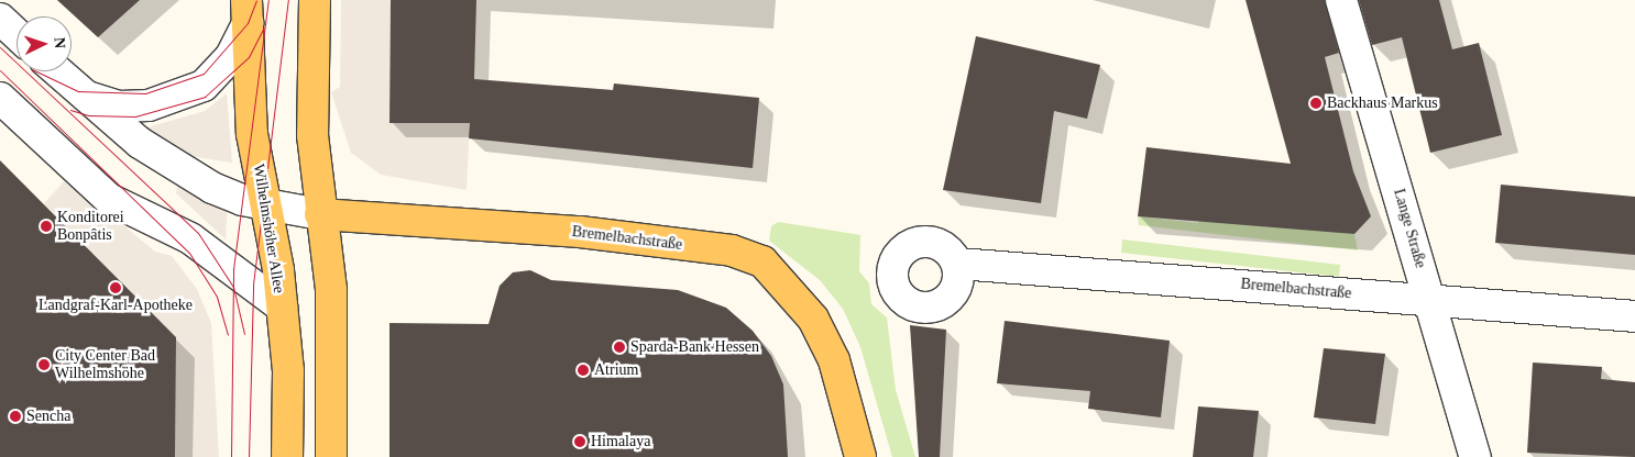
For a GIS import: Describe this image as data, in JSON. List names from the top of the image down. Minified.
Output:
{"streets":{"main road":["Wilhelmshöher Allee","Bremelbachstraße"],"street":["Lange Straße"]},"crossings":[["Wilhelmshöher Allee","Bremelbachstraße"],["Lange Straße","Bremelbachstraße"]],"places":["Backhaus Markus","Konditorei Bonpâtis","Landgraf-Karl-Apotheke","Sparda-Bank Hessen","City Center Bad Wilhelmshöhe","Atrium","Sencha","Himalaya"],"north":"right"}
